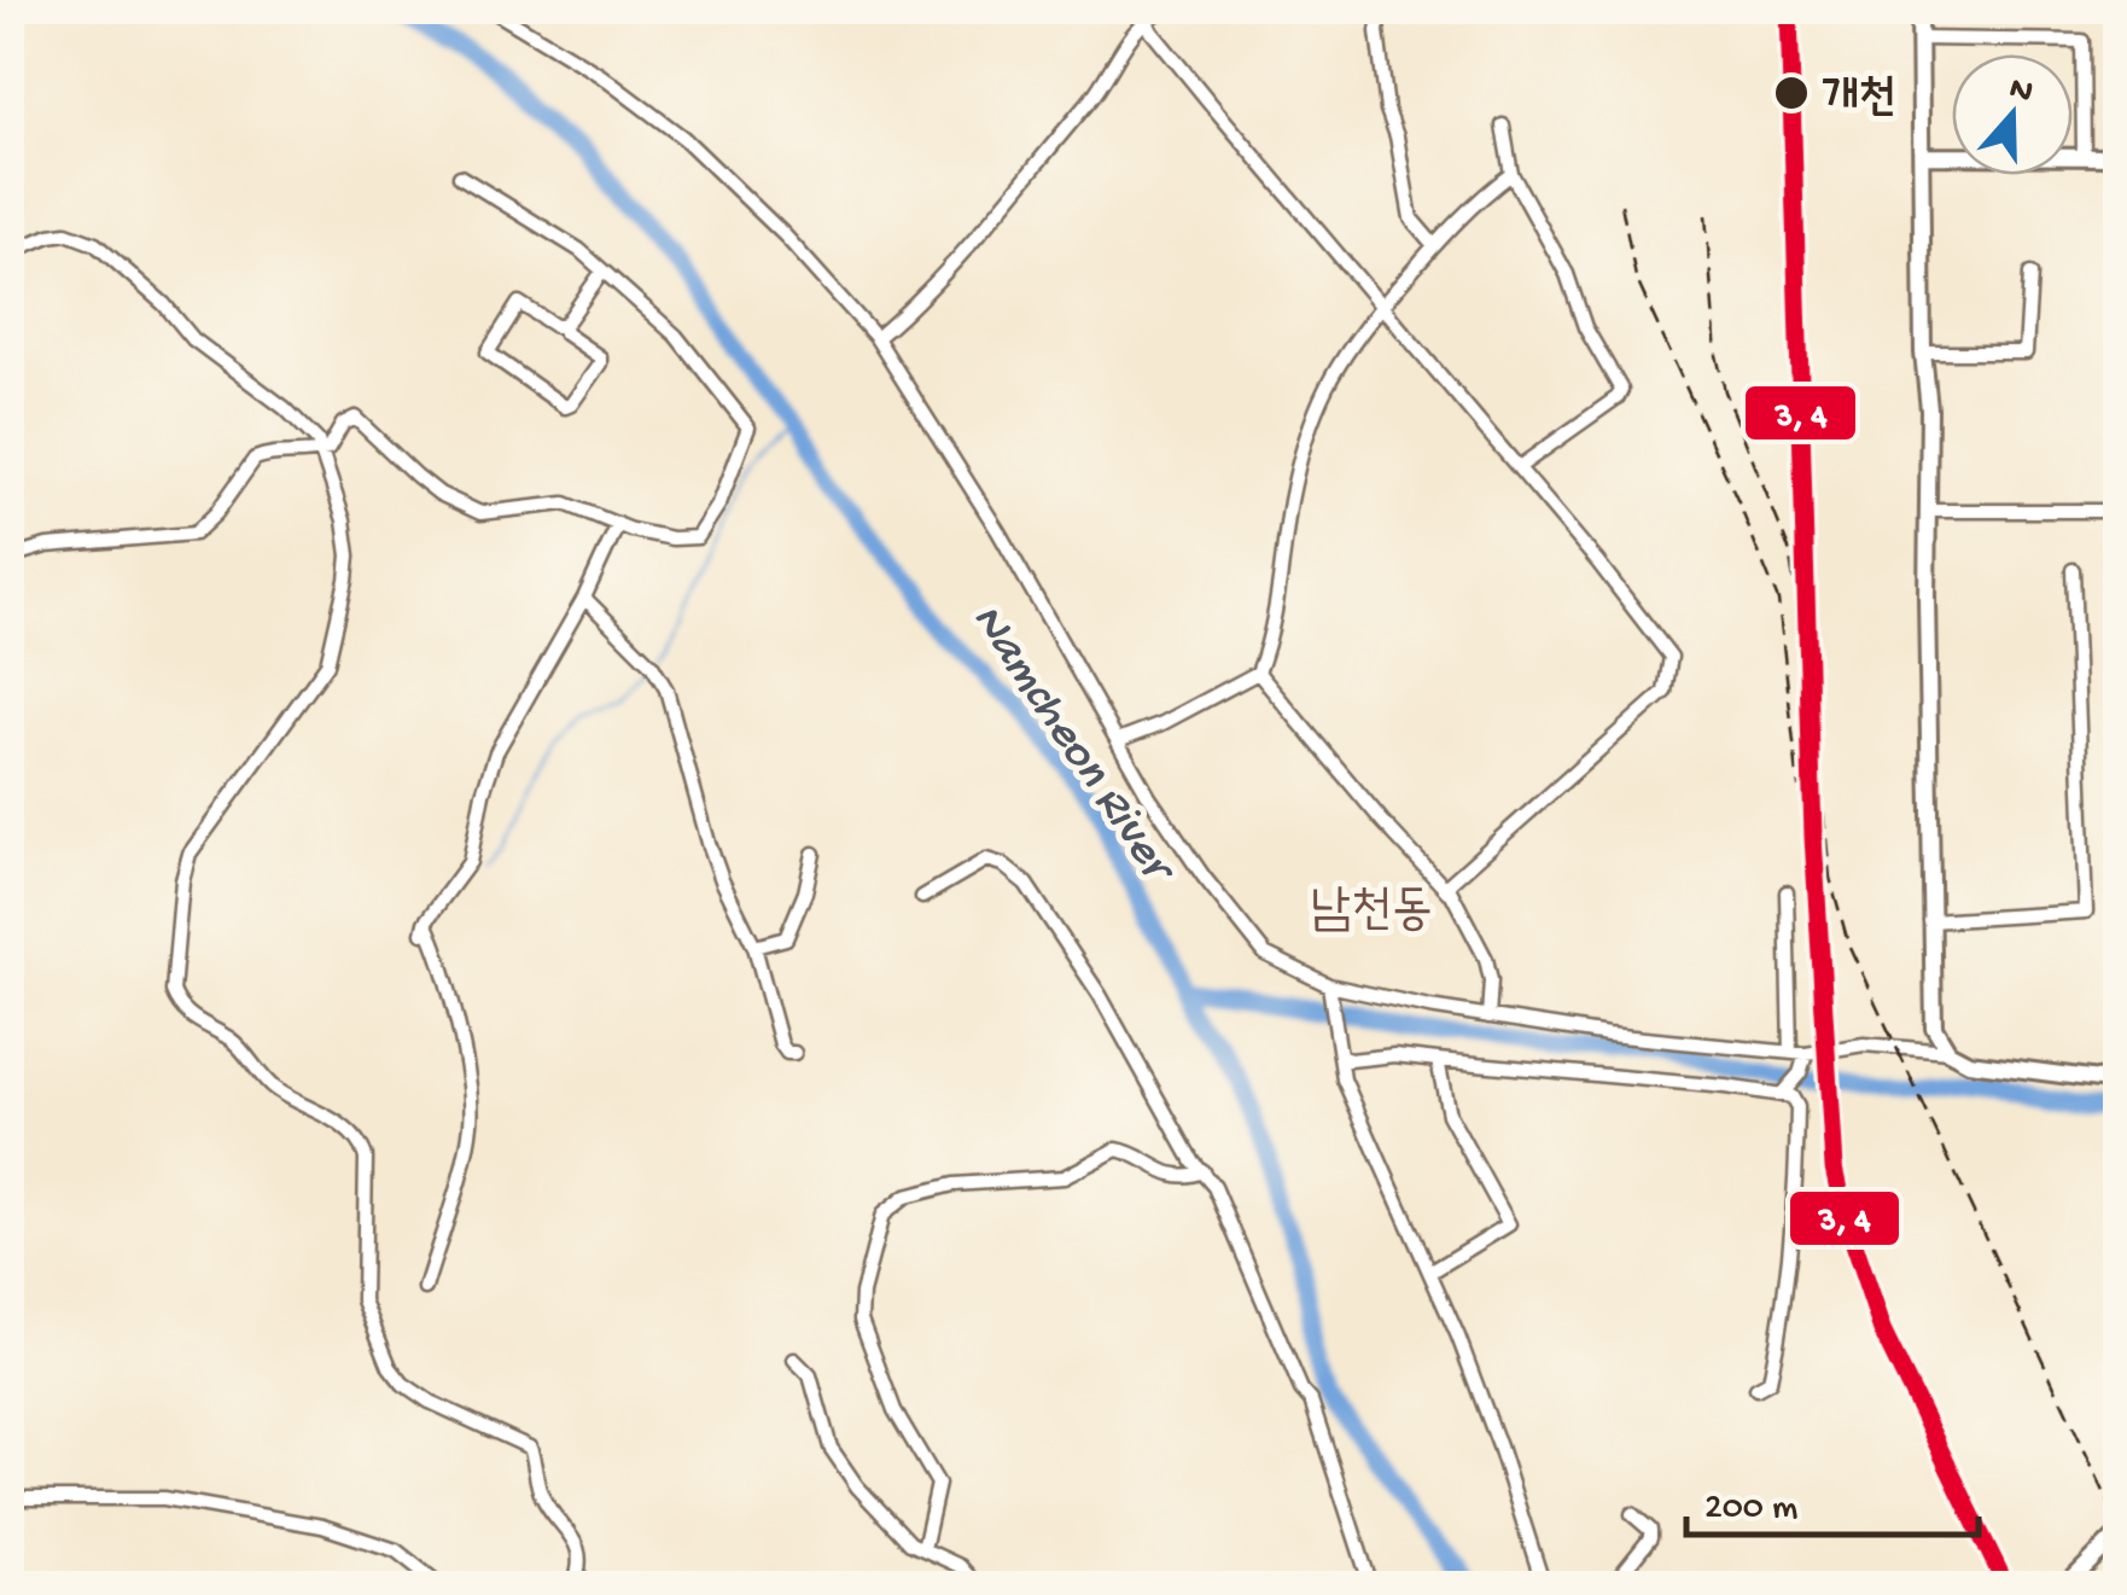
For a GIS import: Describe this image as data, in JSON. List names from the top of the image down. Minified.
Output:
{"districts":["남천동"],"water":["Namcheon River"],"places":["개천"],"scale_bar":"200 m","north":"top"}
